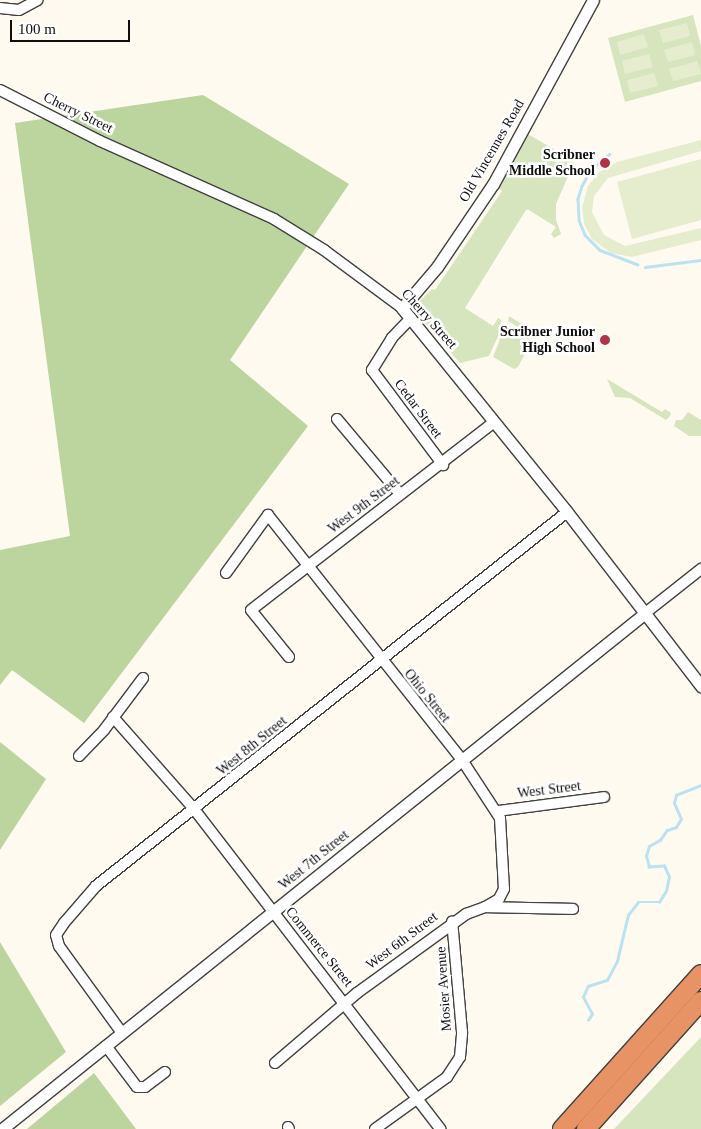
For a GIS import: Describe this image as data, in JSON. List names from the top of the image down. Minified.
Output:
{"streets":{"street":["Cherry Street","Old Vincennes Road","Cedar Street","West 9th Street","Ohio Street","West 8th Street","West Street","West 7th Street","West 6th Street","Commerce Street","Mosier Avenue"]},"crossings":[["Cherry Street","Old Vincennes Road"],["Cherry Street","Cedar Street"],["Cherry Street","West 9th Street"],["Cherry Street","West 8th Street"],["Cherry Street","West 7th Street"],["Cedar Street","West 9th Street"],["West 9th Street","Ohio Street"],["Ohio Street","West 8th Street"],["Ohio Street","West Street"],["Ohio Street","West 7th Street"],["West 8th Street","West 7th Street"],["West 8th Street","Commerce Street"],["West 7th Street","Commerce Street"],["West 6th Street","Commerce Street"],["West 6th Street","Mosier Avenue"],["Commerce Street","Mosier Avenue"]],"places":["Scribner Middle School","Scribner Junior High School"],"scale_bar":"100 m"}
